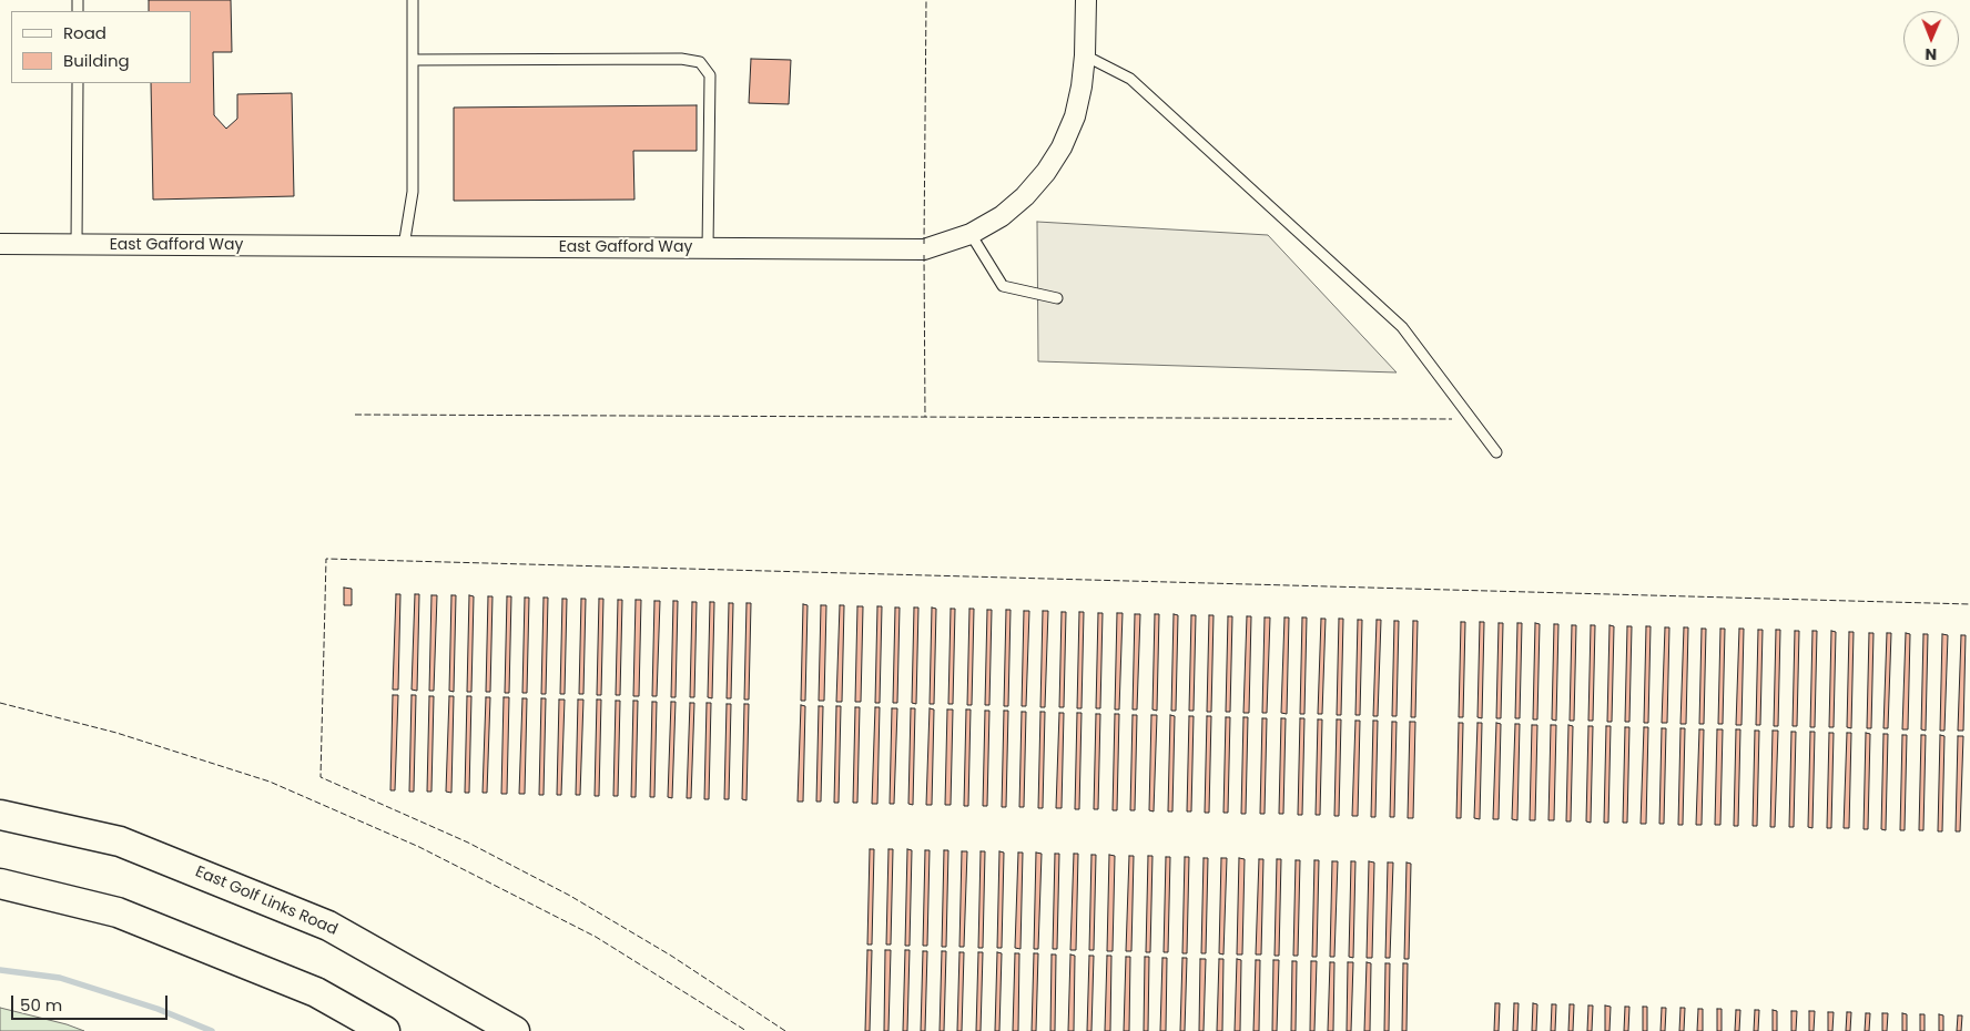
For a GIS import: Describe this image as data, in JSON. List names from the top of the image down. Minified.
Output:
{"streets":{"main road":["East Golf Links Road"],"street":["East Gafford Way"]},"legend":["Road","Building"],"scale_bar":"50 m","north":"bottom"}
